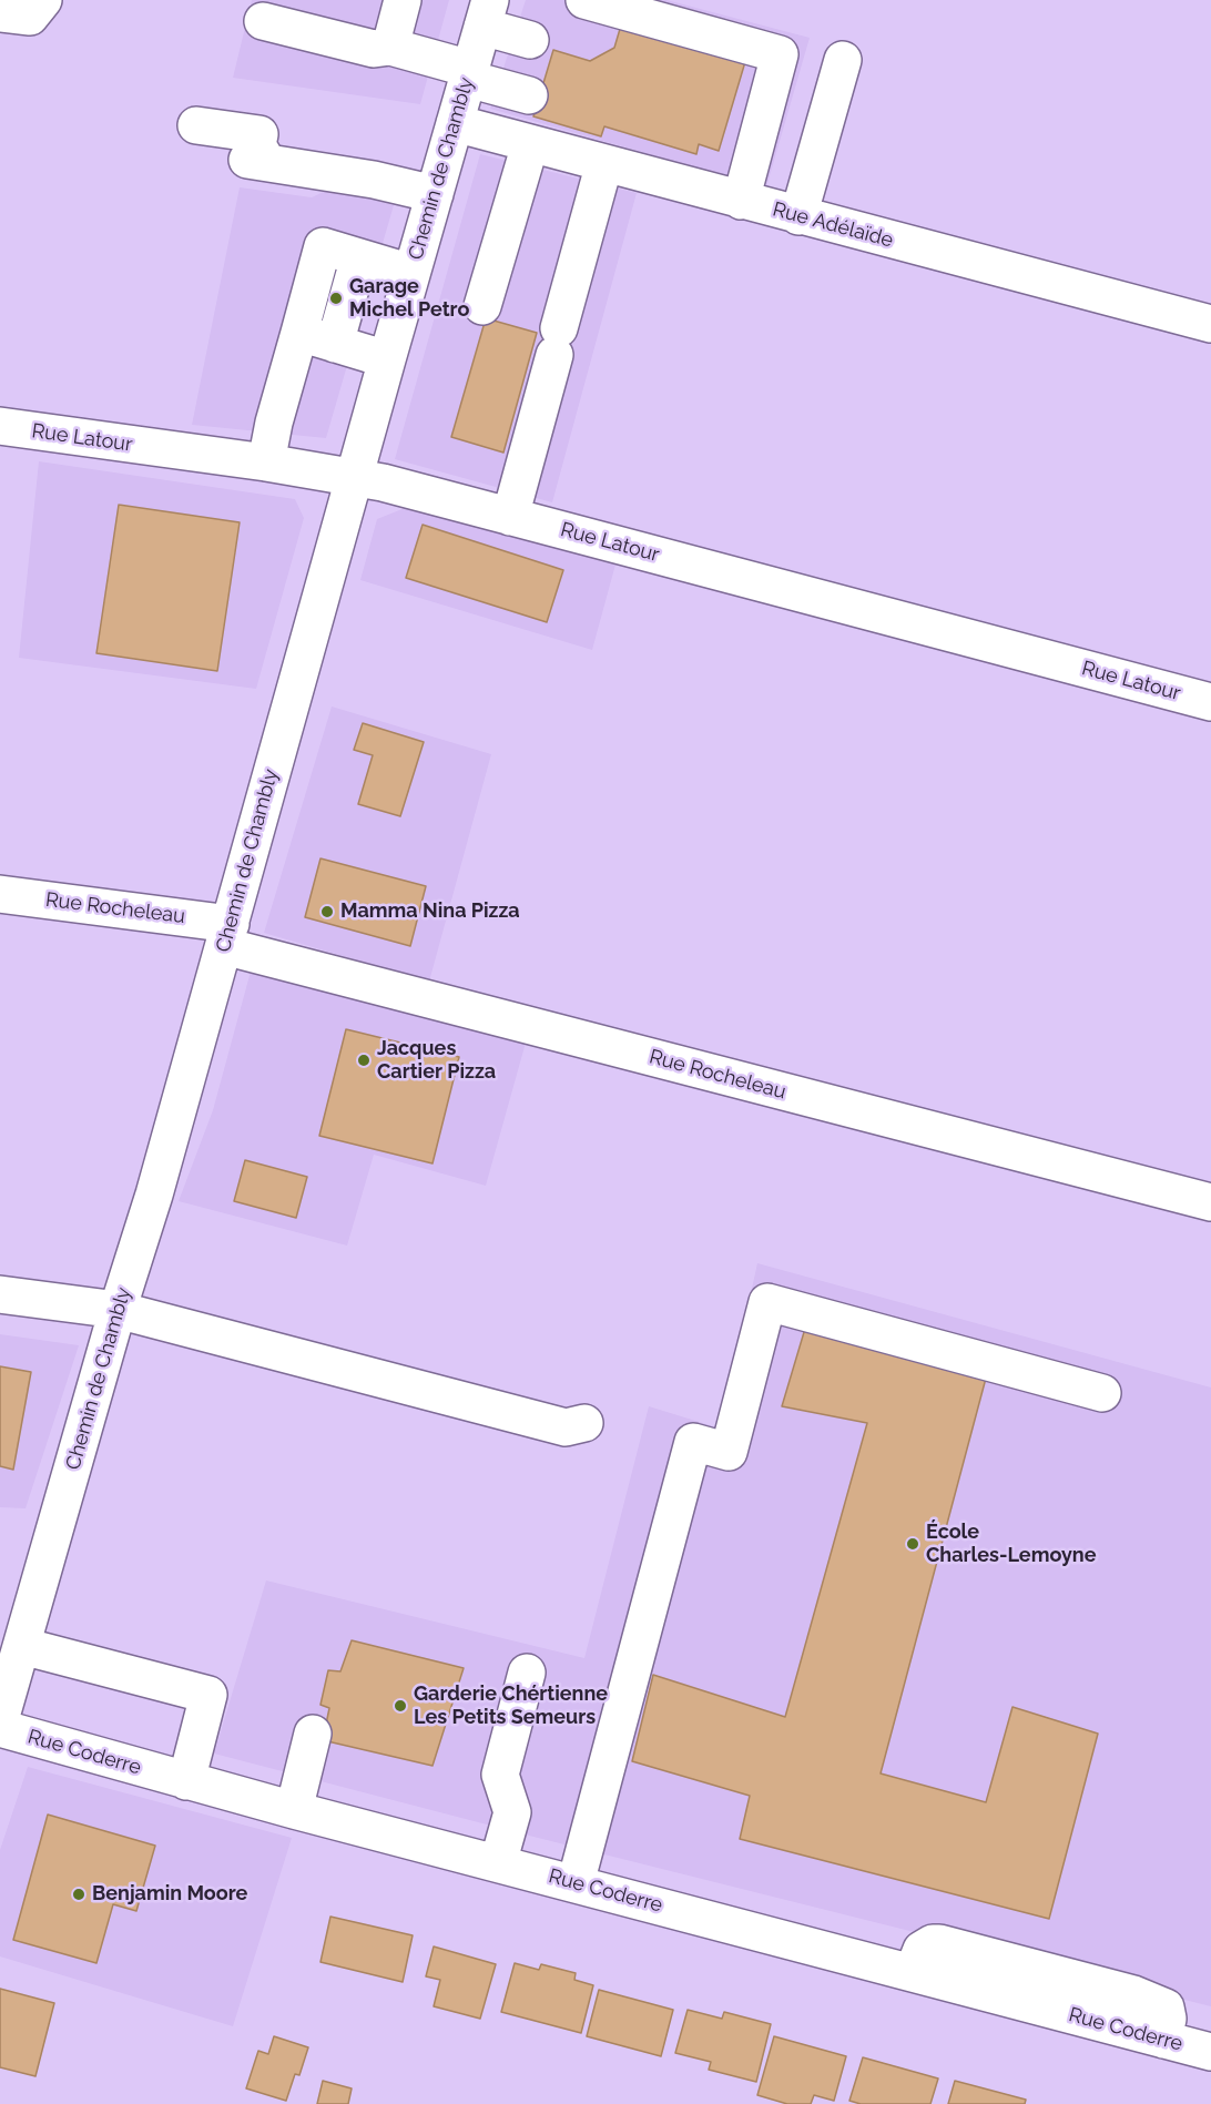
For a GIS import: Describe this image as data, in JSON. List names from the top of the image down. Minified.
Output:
{"streets":{"street":["Chemin de Chambly","Rue Adélaïde","Rue Latour","Rue Rocheleau","Rue Coderre"]},"crossings":[["Chemin de Chambly","Rue Adélaïde"],["Chemin de Chambly","Rue Latour"],["Chemin de Chambly","Rue Rocheleau"]],"places":["Garage Michel Petro","Mamma Nina Pizza","Jacques Cartier Pizza","École Charles-Lemoyne","Garderie Chértienne Les Petits Semeurs","Benjamin Moore"]}
